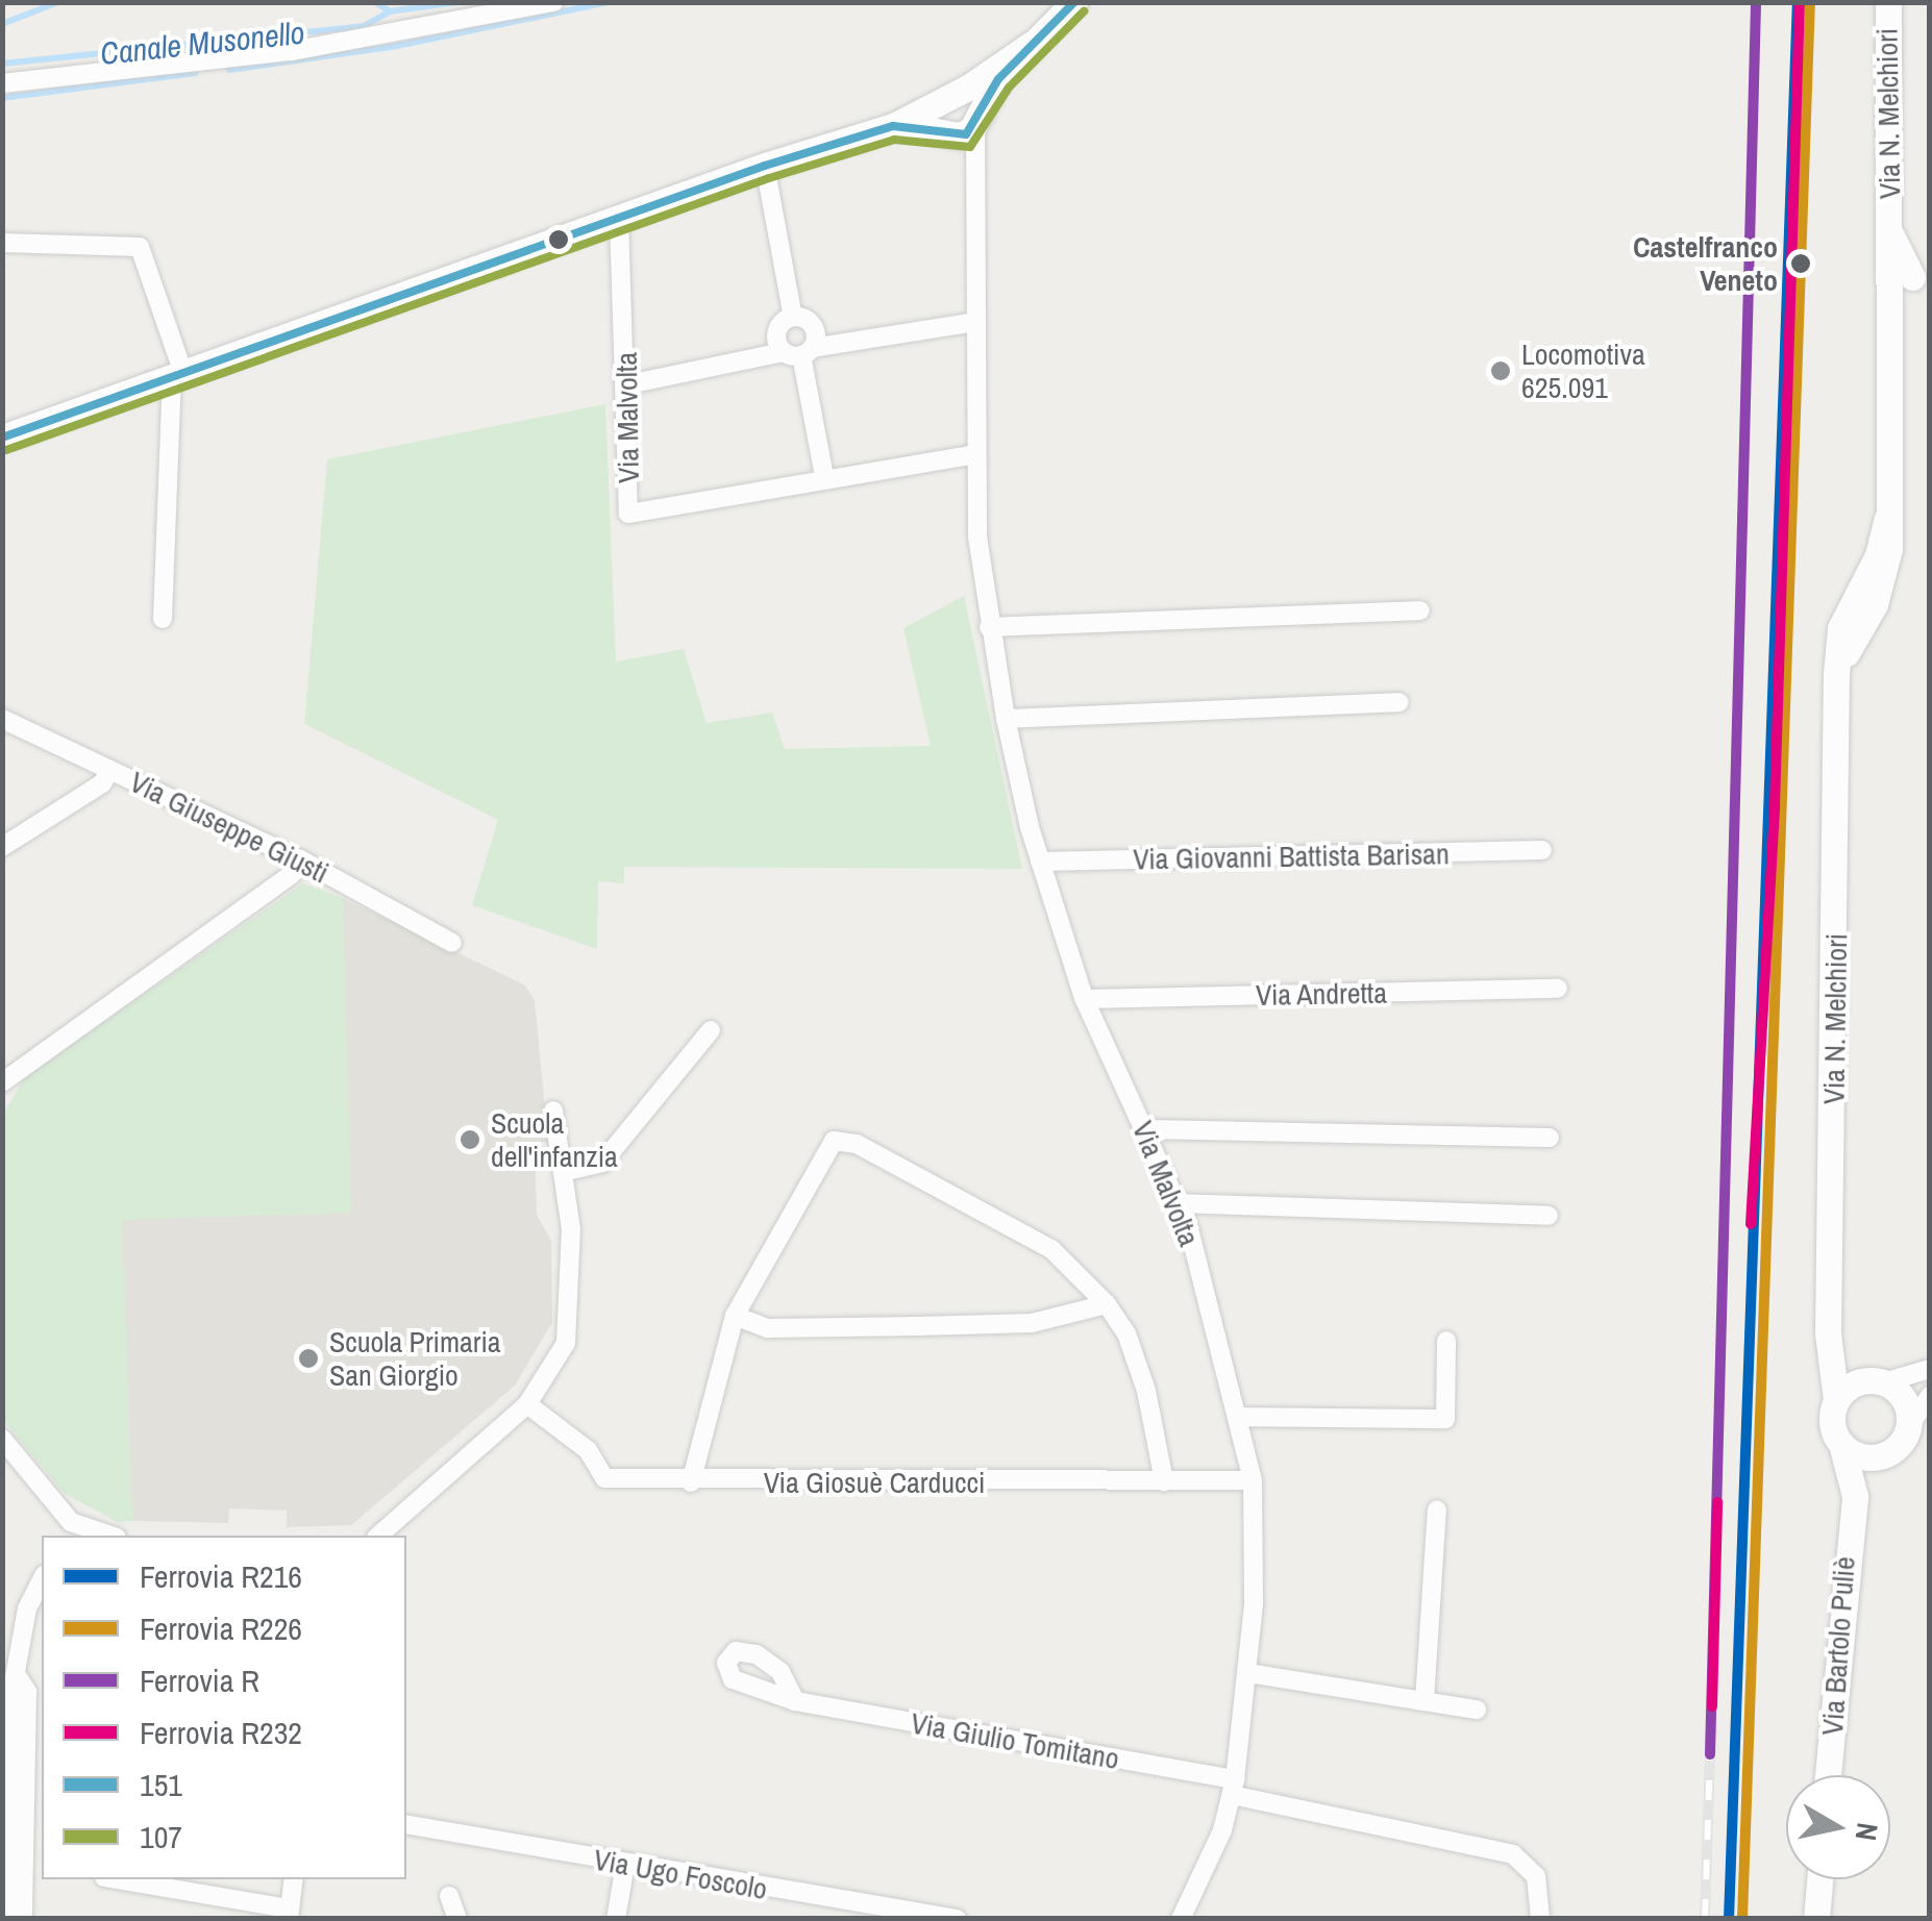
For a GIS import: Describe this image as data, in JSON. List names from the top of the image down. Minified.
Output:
{"streets":{"street":["Via N. Melchiori","Via Malvolta","Via Giuseppe Giusti","Via Giovanni Battista Barisan","Via Andretta","Via Giosuè Carducci","Via Bartolo Puliè","Via Giulio Tomitano","Via Ugo Foscolo"]},"crossings":[["Via N. Melchiori","Via Bartolo Puliè"],["Via Malvolta","Via Giovanni Battista Barisan"],["Via Malvolta","Via Andretta"],["Via Malvolta","Via Giosuè Carducci"],["Via Malvolta","Via Giulio Tomitano"]],"water":["Canale Musonello"],"places":["Castelfranco Veneto","Locomotiva 625.091","Scuola dell'infanzia","Scuola Primaria San Giorgio"],"lines":["rail line R216","rail line R226","rail line R","rail line R232","transit line 151","transit line 107"],"legend":["Ferrovia R216","Ferrovia R226","Ferrovia R","Ferrovia R232","151","107"],"north":"right"}
